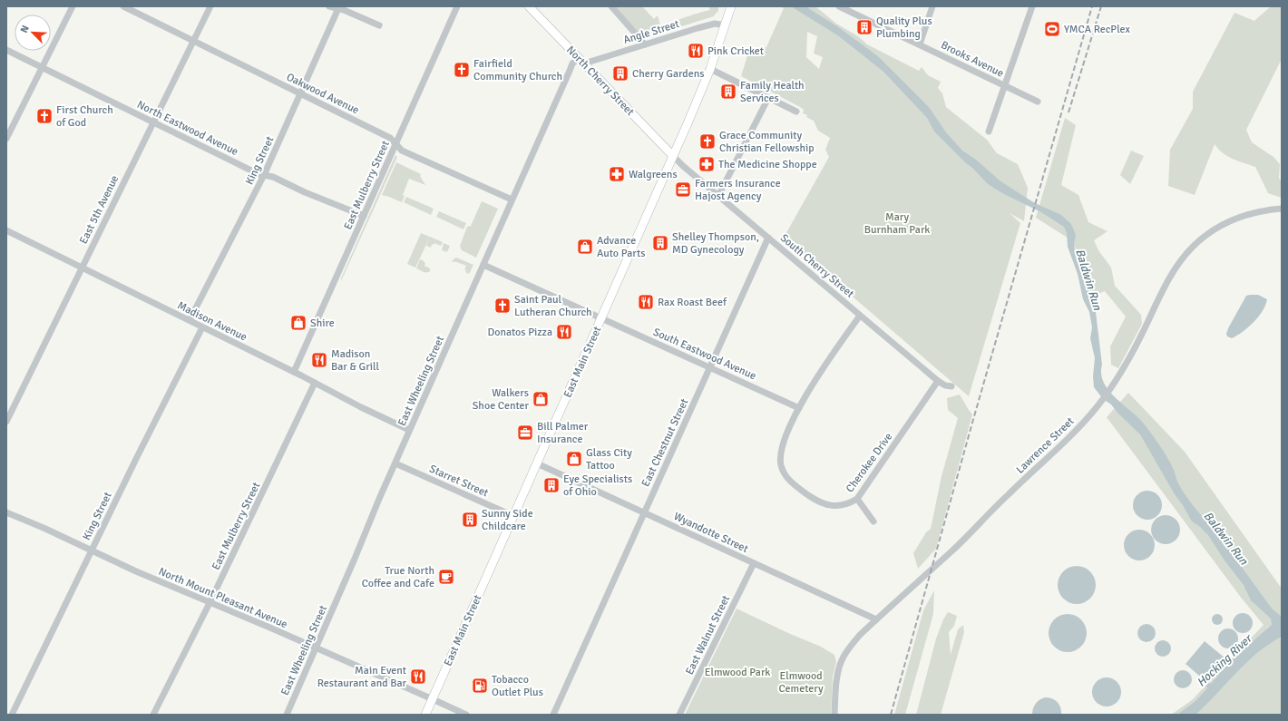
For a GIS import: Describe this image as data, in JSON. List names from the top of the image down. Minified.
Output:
{"streets":{"main road":["North Cherry Street","East Main Street"],"street":["Angle Street","Brooks Avenue","Oakwood Avenue","North Eastwood Avenue","King Street","East Mulberry Street","East 5th Avenue","South Cherry Street","Madison Avenue","South Eastwood Avenue","East Wheeling Street","East Chestnut Street","Lawrence Street","Cherokee Drive","Starret Street","Wyandotte Street","North Mount Pleasant Avenue","East Walnut Street"]},"crossings":[["Angle Street","North Cherry Street"],["Angle Street","East Main Street"],["Angle Street","East Wheeling Street"],["North Cherry Street","South Cherry Street"],["North Cherry Street","East Main Street"],["North Cherry Street","East Wheeling Street"],["Oakwood Avenue","King Street"],["Oakwood Avenue","East Mulberry Street"],["Oakwood Avenue","East 5th Avenue"],["Oakwood Avenue","East Wheeling Street"],["North Eastwood Avenue","King Street"],["North Eastwood Avenue","East Mulberry Street"],["North Eastwood Avenue","East 5th Avenue"],["King Street","Madison Avenue"],["King Street","North Mount Pleasant Avenue"],["East Mulberry Street","Madison Avenue"],["East Mulberry Street","North Mount Pleasant Avenue"],["East 5th Avenue","Madison Avenue"],["South Cherry Street","East Main Street"],["South Cherry Street","East Chestnut Street"],["South Cherry Street","Cherokee Drive"],["Madison Avenue","East Wheeling Street"],["South Eastwood Avenue","East Main Street"],["South Eastwood Avenue","East Chestnut Street"],["South Eastwood Avenue","Cherokee Drive"],["East Main Street","Starret Street"],["East Main Street","Wyandotte Street"],["East Main Street","North Mount Pleasant Avenue"],["East Wheeling Street","Starret Street"],["East Wheeling Street","North Mount Pleasant Avenue"],["East Chestnut Street","Wyandotte Street"],["Lawrence Street","Wyandotte Street"],["Wyandotte Street","East Walnut Street"]],"water":["Baldwin Run","Hocking River"],"parks":["Mary Burnham Park","Elmwood Park","Elmwood Cemetery"],"places":{"building":["Quality Plus Plumbing","Cherry Gardens","Family Health Services","Shelley Thompson, MD Gynecology","Eye Specialists of Ohio","Sunny Side Childcare"],"sports":["YMCA RecPlex"],"restaurant":["Pink Cricket","Rax Roast Beef","Donatos Pizza","Madison Bar & Grill","Main Event Restaurant and Bar"],"church":["Fairfield Community Church","First Church of God","Grace Community Christian Fellowship","Saint Paul Lutheran Church"],"pharmacy":["The Medicine Shoppe","Walgreens"],"office":["Farmers Insurance Hajost Agency","Bill Palmer Insurance"],"shop":["Advance Auto Parts","Shire","Walkers Shoe Center","Glass City Tattoo"],"cafe":["True North Coffee and Cafe"],"fuel station":["Tobacco Outlet Plus"]},"north":"top left"}
